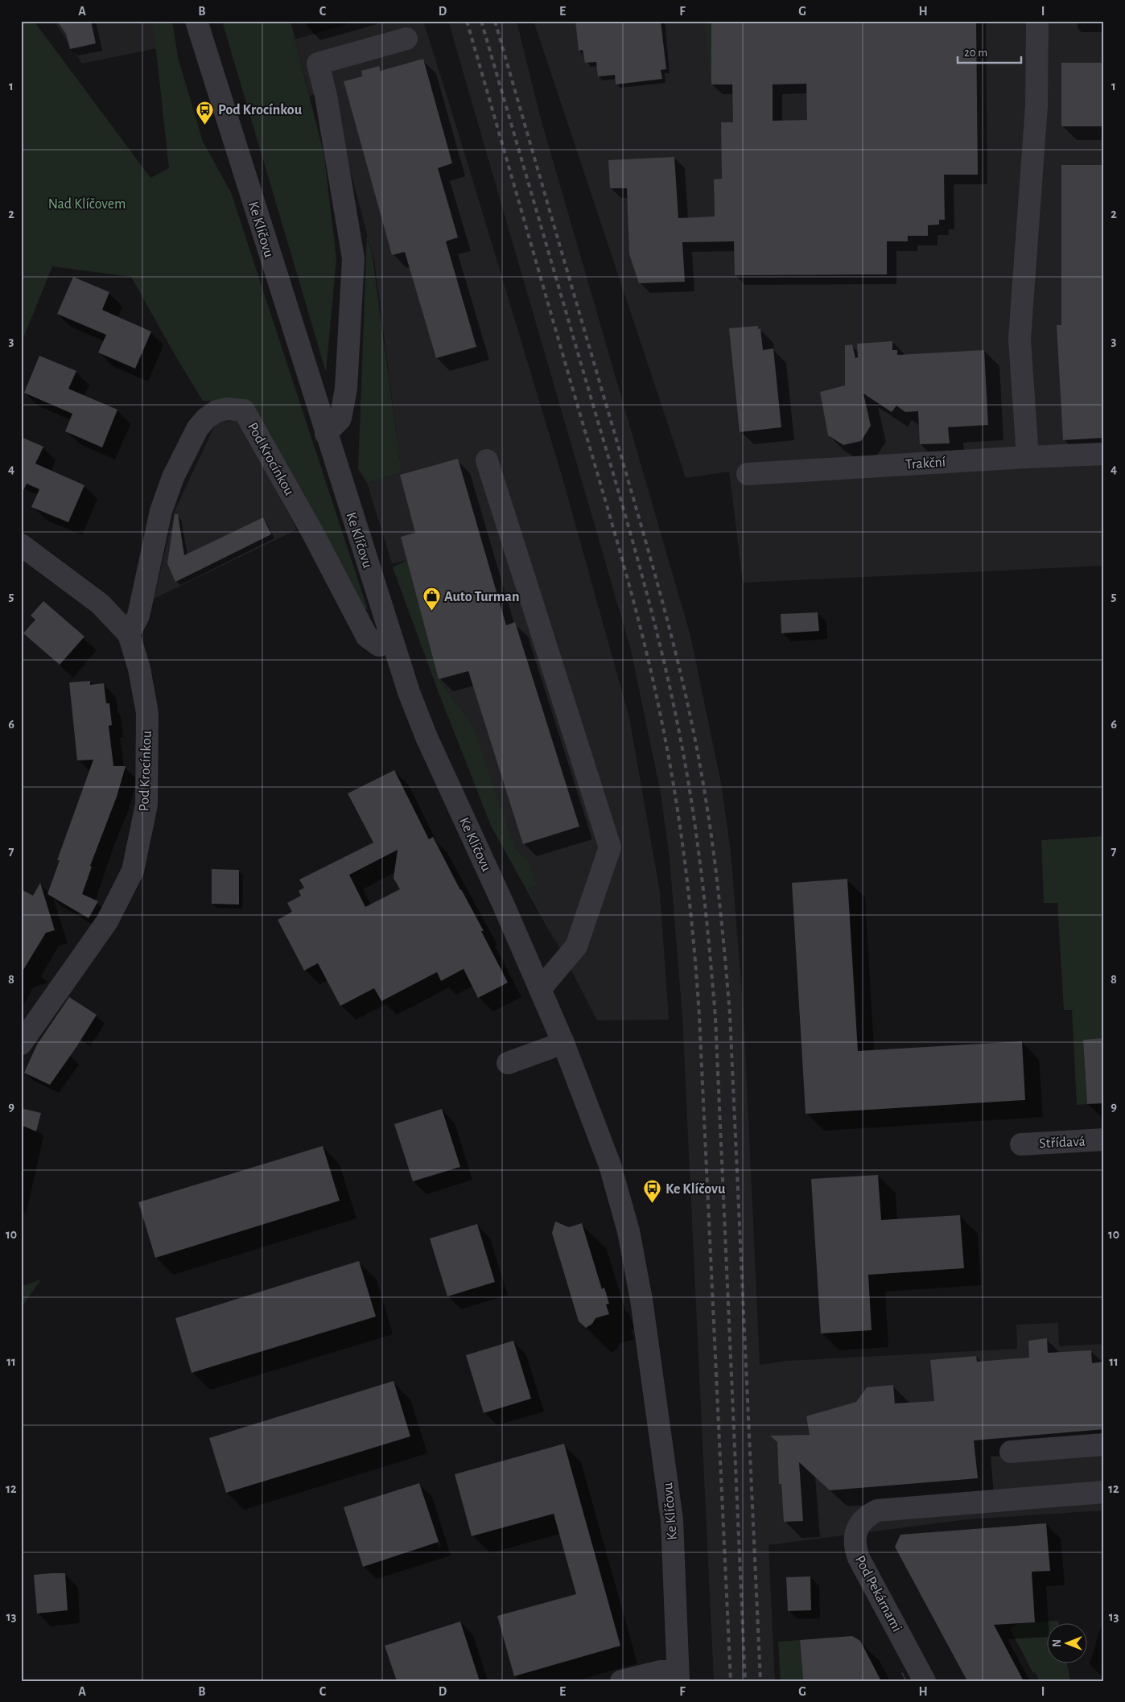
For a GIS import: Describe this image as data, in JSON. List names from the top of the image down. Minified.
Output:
{"streets":{"street":["Ke Klíčovu","Pod Krocínkou","Trakční","Střídavá","Pod Pekárnami"]},"crossings":[["Ke Klíčovu","Pod Krocínkou"]],"parks":["Nad Klíčovem"],"places":{"bus stop":["Pod Krocínkou","Ke Klíčovu"],"shop":["Auto Turman"]},"scale_bar":"20 m","north":"left","grid":{"columns":["A","B","C","D","E","F","G","H","I"],"rows":["1","2","3","4","5","6","7","8","9","10","11","12","13"]}}
